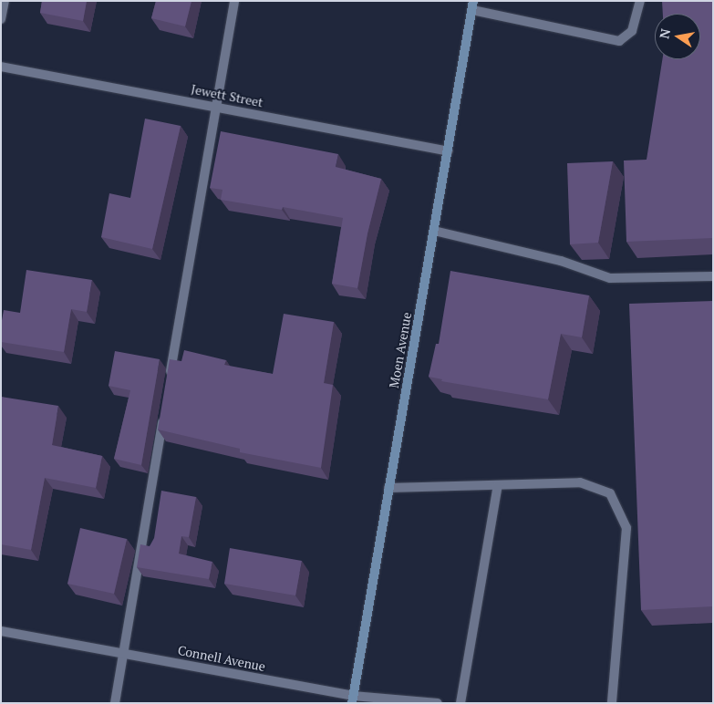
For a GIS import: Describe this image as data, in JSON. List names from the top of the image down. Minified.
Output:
{"streets":{"street":["Jewett Street","Moen Avenue","Connell Avenue"]},"crossings":[["Jewett Street","Moen Avenue"],["Moen Avenue","Connell Avenue"]],"north":"left"}
